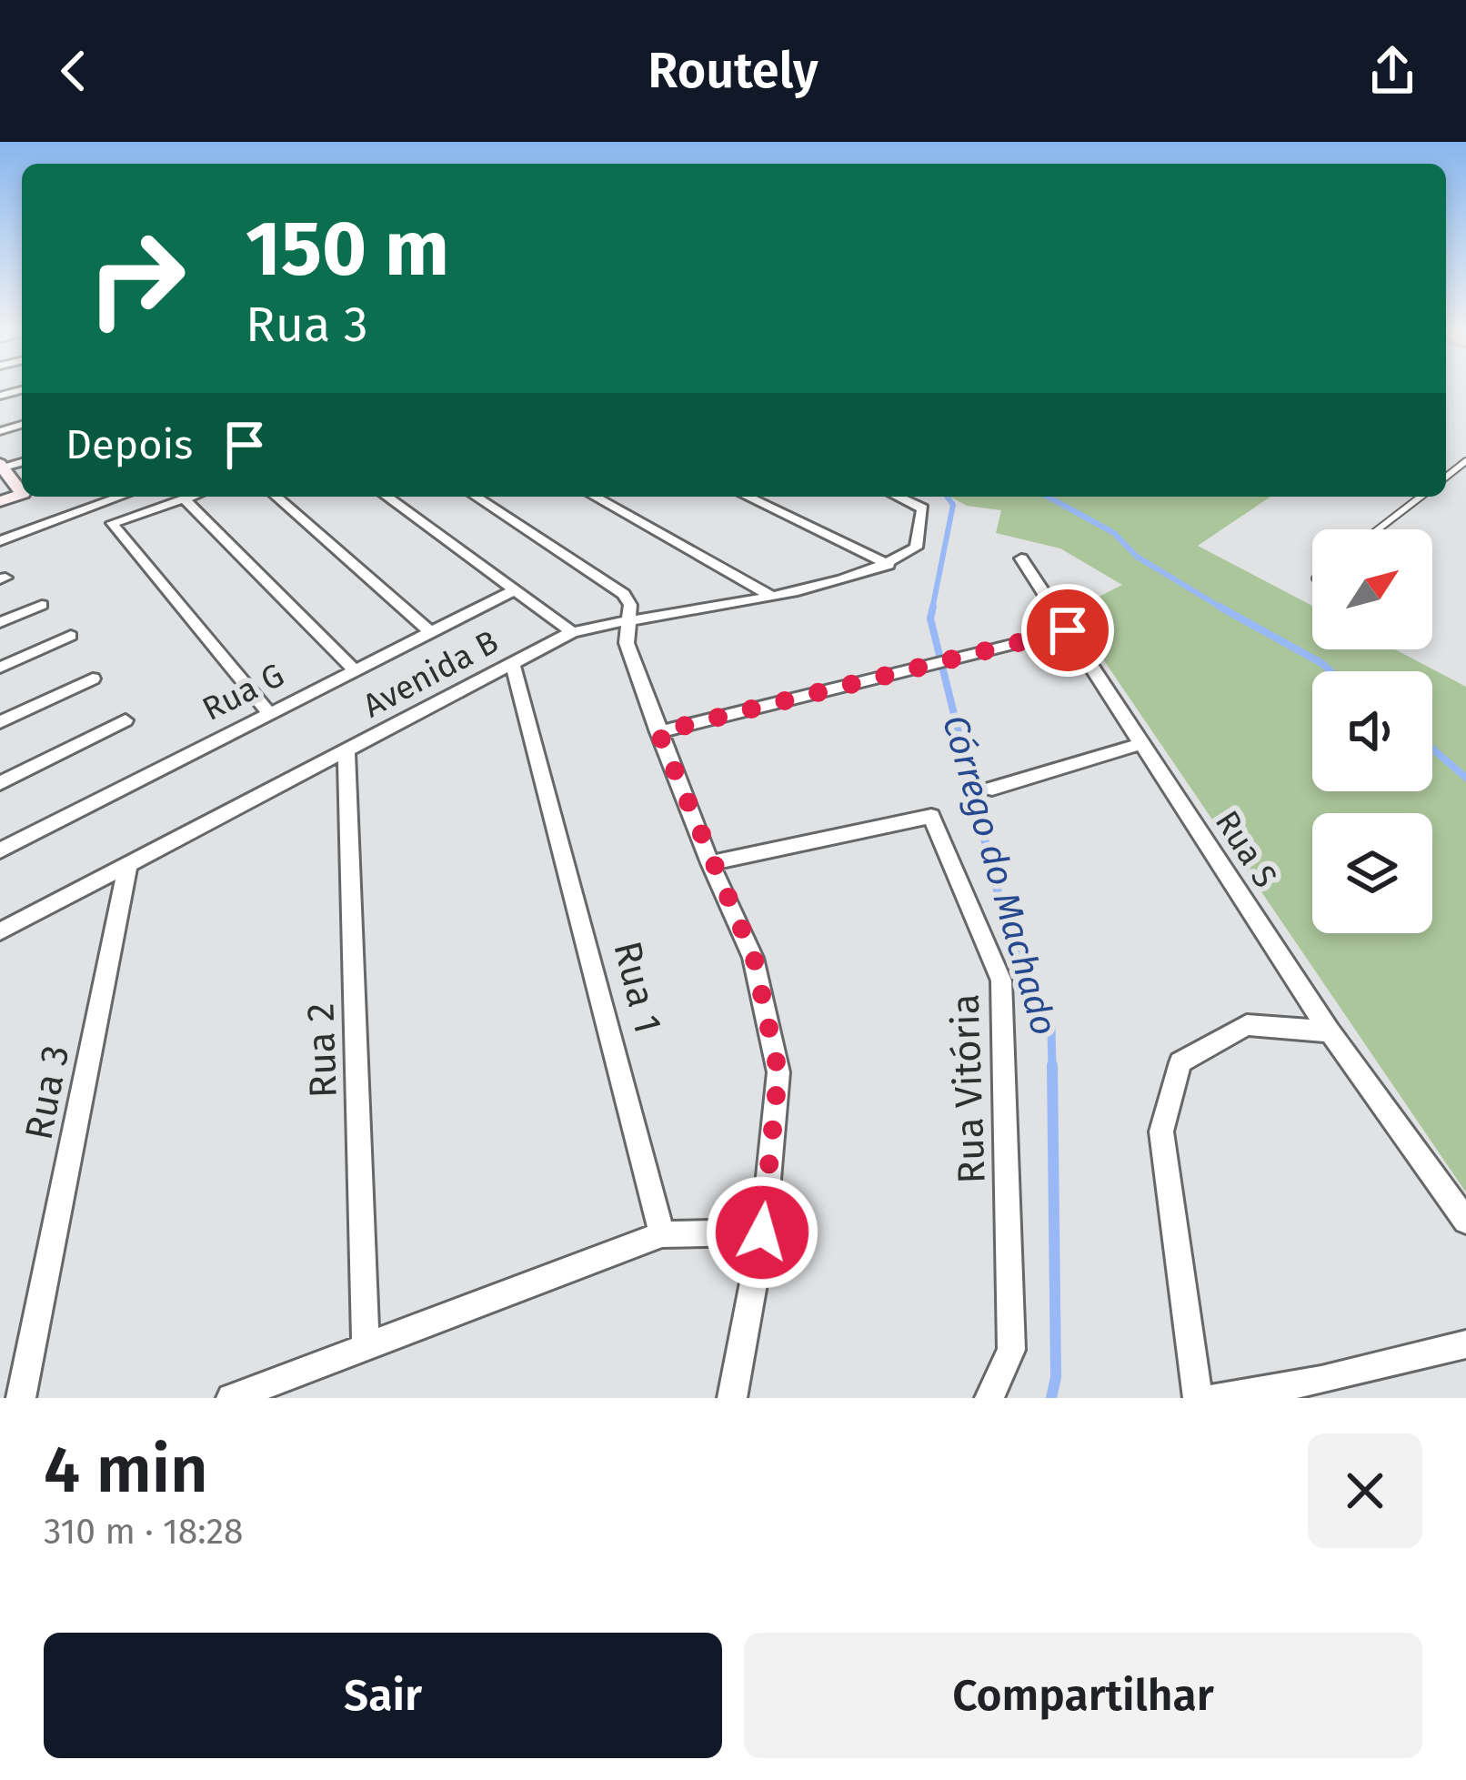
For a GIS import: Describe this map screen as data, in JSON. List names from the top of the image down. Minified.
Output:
{"streets":{"street":["Avenida B","Rua G","Rua S","Rua 1","Rua 2","Rua Vitória","Rua 3"]},"crossings":[["Avenida B","Rua 1"],["Avenida B","Rua 2"],["Avenida B","Rua 3"]],"water":["Córrego do Machado"],"north":"top right","page":{"header":"Routely","turn":["150 m","Rua 3"],"then":"Depois","heading":["4 min","310 m · 18:28"],"buttons":["Sair","Compartilhar"]}}
